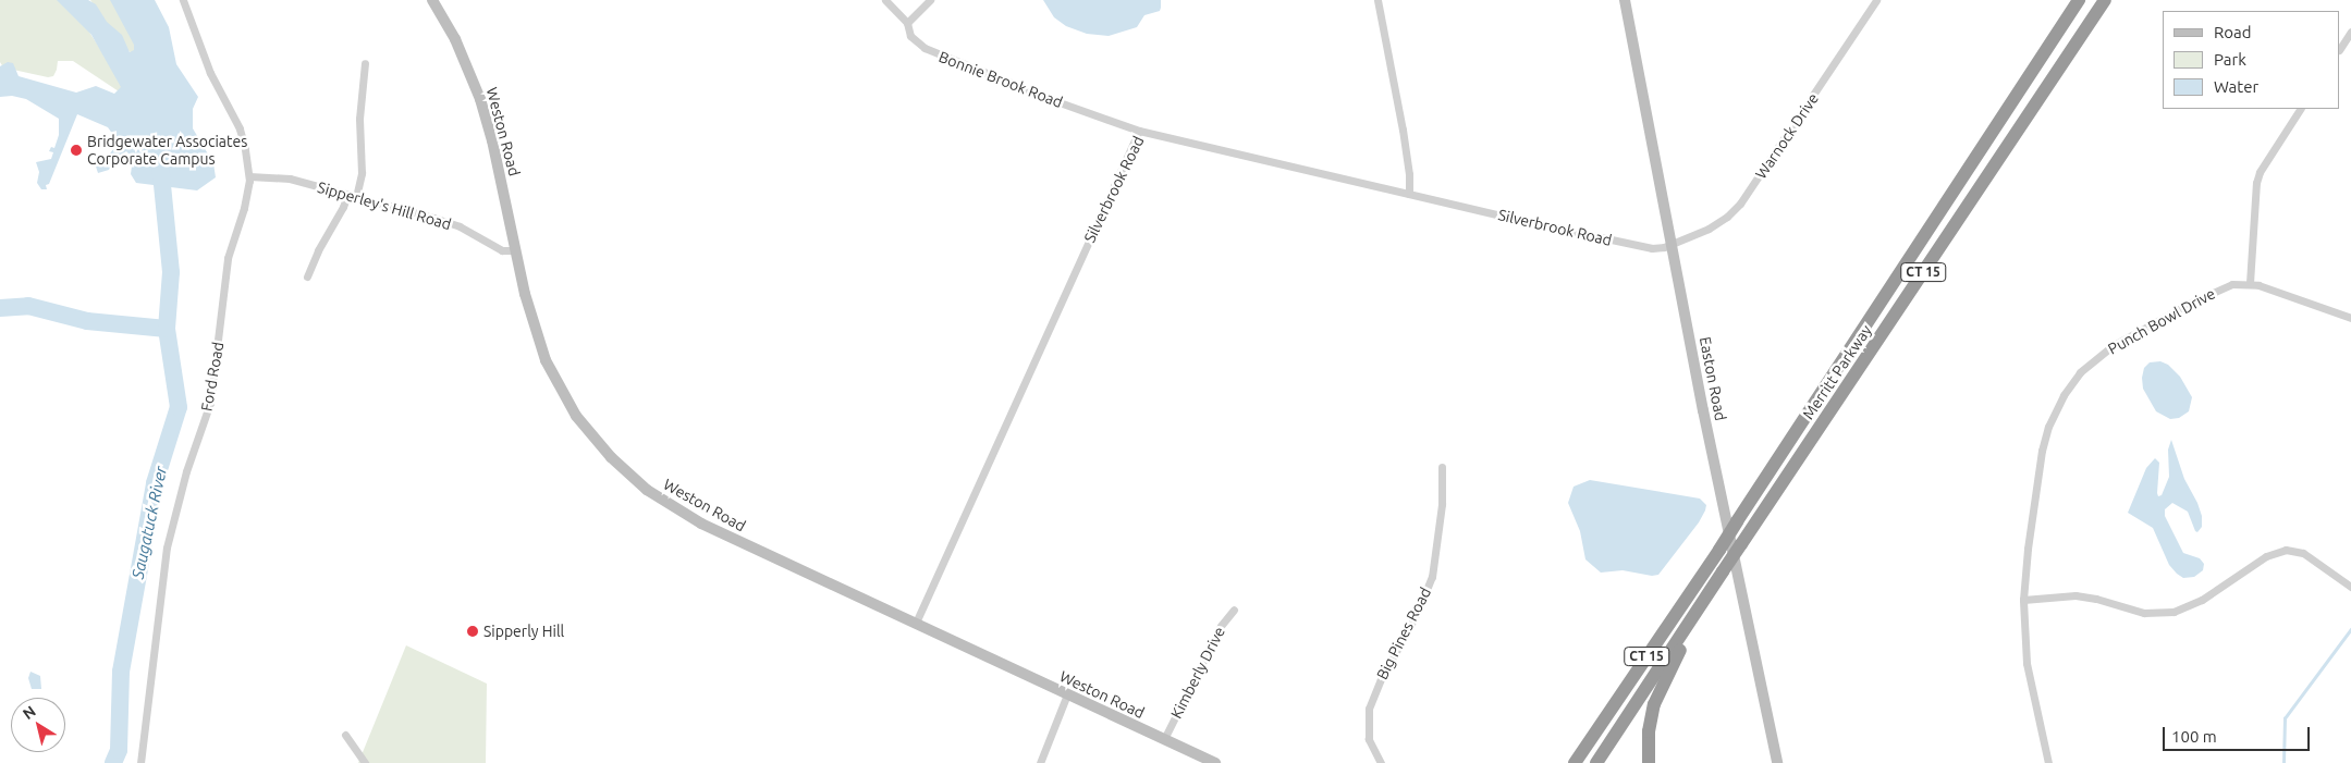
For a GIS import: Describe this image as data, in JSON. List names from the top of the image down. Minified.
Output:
{"streets":{"highway":["CT 15","Merritt Parkway"],"main road":["Weston Road","Easton Road"],"street":["Bonnie Brook Road","Warnock Drive","Silverbrook Road","Sipperley's Hill Road","Punch Bowl Drive","Ford Road","Big Pines Road","Kimberly Drive"]},"crossings":[["Bonnie Brook Road","Silverbrook Road"],["Weston Road","Silverbrook Road"],["Weston Road","Sipperley's Hill Road"],["Weston Road","Kimberly Drive"],["Warnock Drive","Silverbrook Road"],["Warnock Drive","Easton Road"],["Silverbrook Road","Easton Road"],["Sipperley's Hill Road","Ford Road"]],"water":["Saugatuck River"],"places":["Bridgewater Associates Corporate Campus","Sipperly Hill"],"legend":["Road","Park","Water"],"scale_bar":"100 m","north":"top left"}
